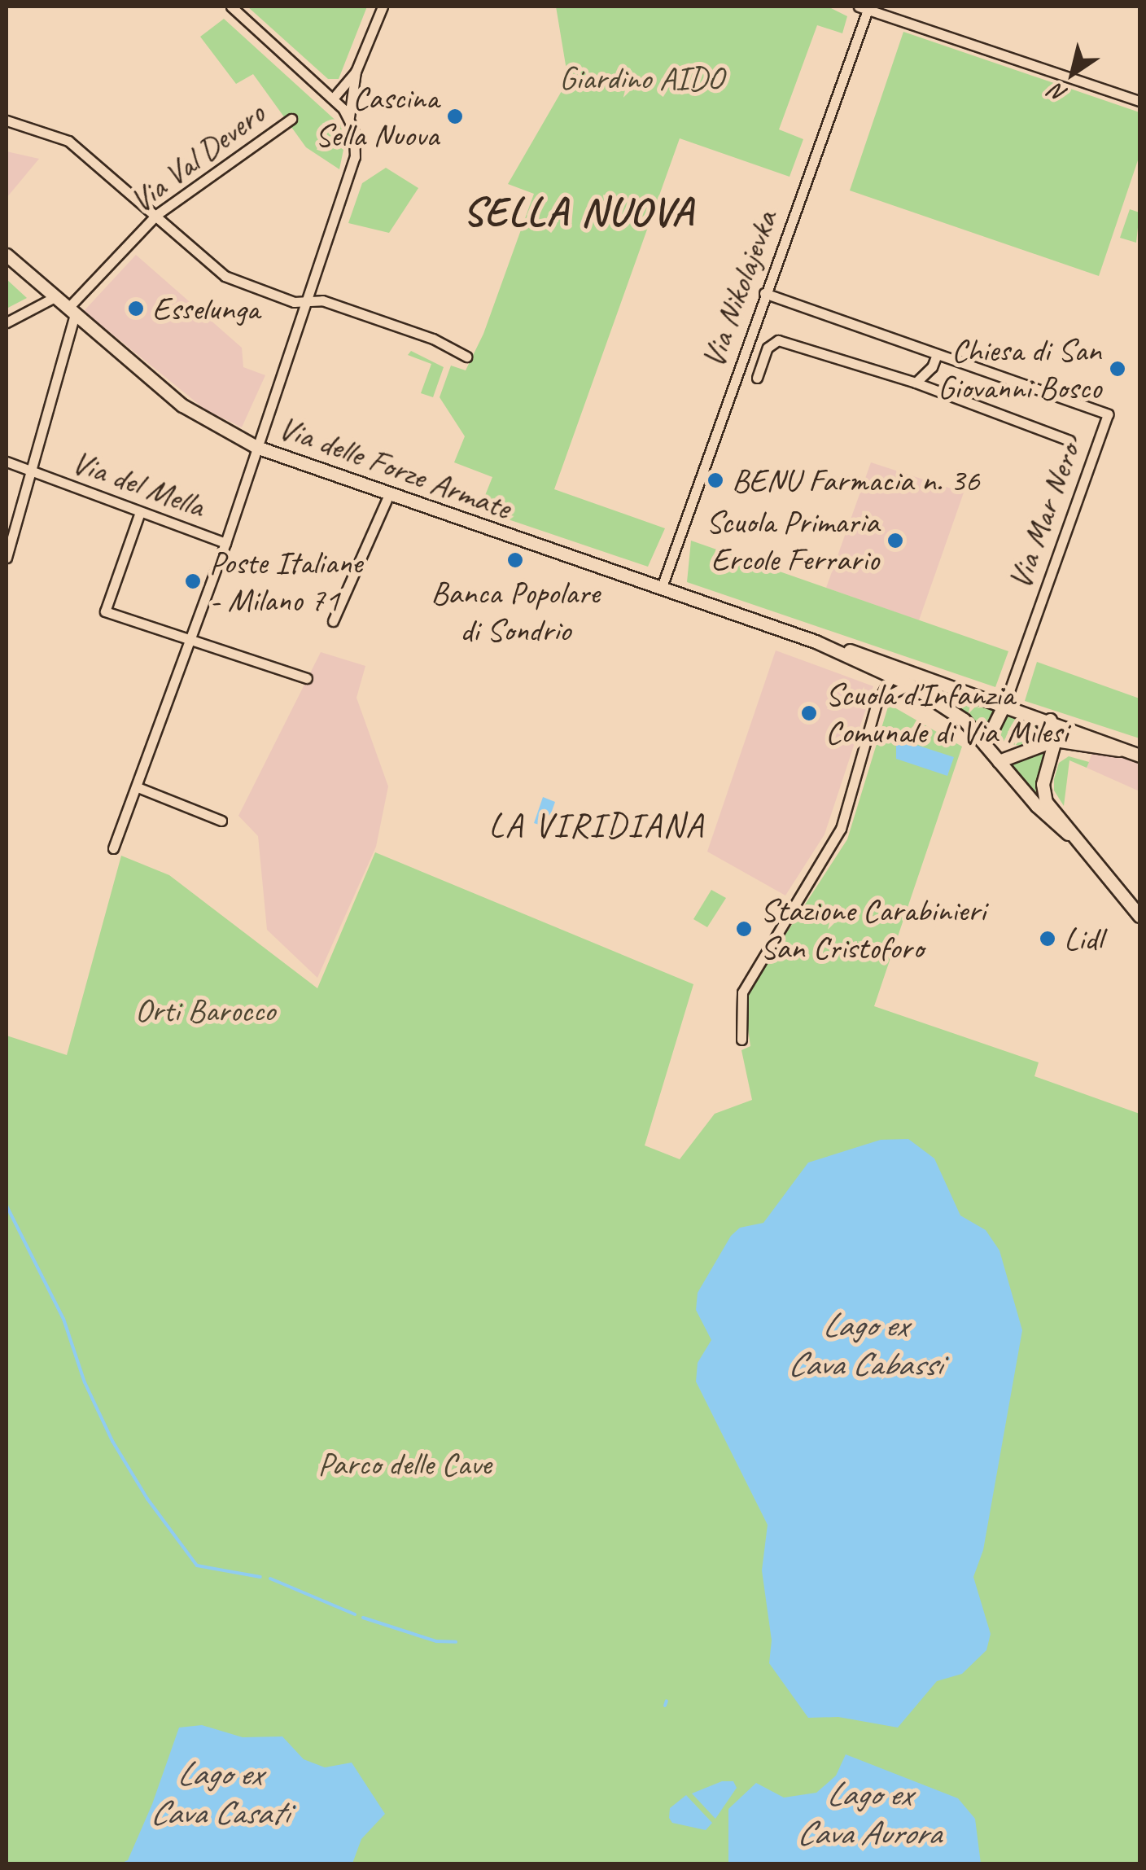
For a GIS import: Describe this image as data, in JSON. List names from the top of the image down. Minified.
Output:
{"streets":{"street":["Via Val Devero","Via Nikolajevka","Via delle Forze Armate","Via del Mella","Via Mar Nero"]},"crossings":[["Via Val Devero","Via delle Forze Armate"],["Via Nikolajevka","Via delle Forze Armate"],["Via Nikolajevka","Via Mar Nero"],["Via delle Forze Armate","Via Mar Nero"]],"districts":["SELLA NUOVA","LA VIRIDIANA"],"water":["Lago ex Cava Cabassi","Lago ex Cava Casati","Lago ex Cava Aurora"],"parks":["Giardino AIDO","Orti Barocco","Parco delle Cave"],"places":["Cascina Sella Nuova","Esselunga","Chiesa di San Giovanni Bosco","BENU Farmacia n. 36","Scuola Primaria Ercole Ferrario","Banca Popolare di Sondrio","Poste Italiane - Milano 71","Scuola d'Infanzia Comunale di Via Milesi","Stazione Carabinieri San Cristoforo","Lidl"],"north":"bottom left"}
